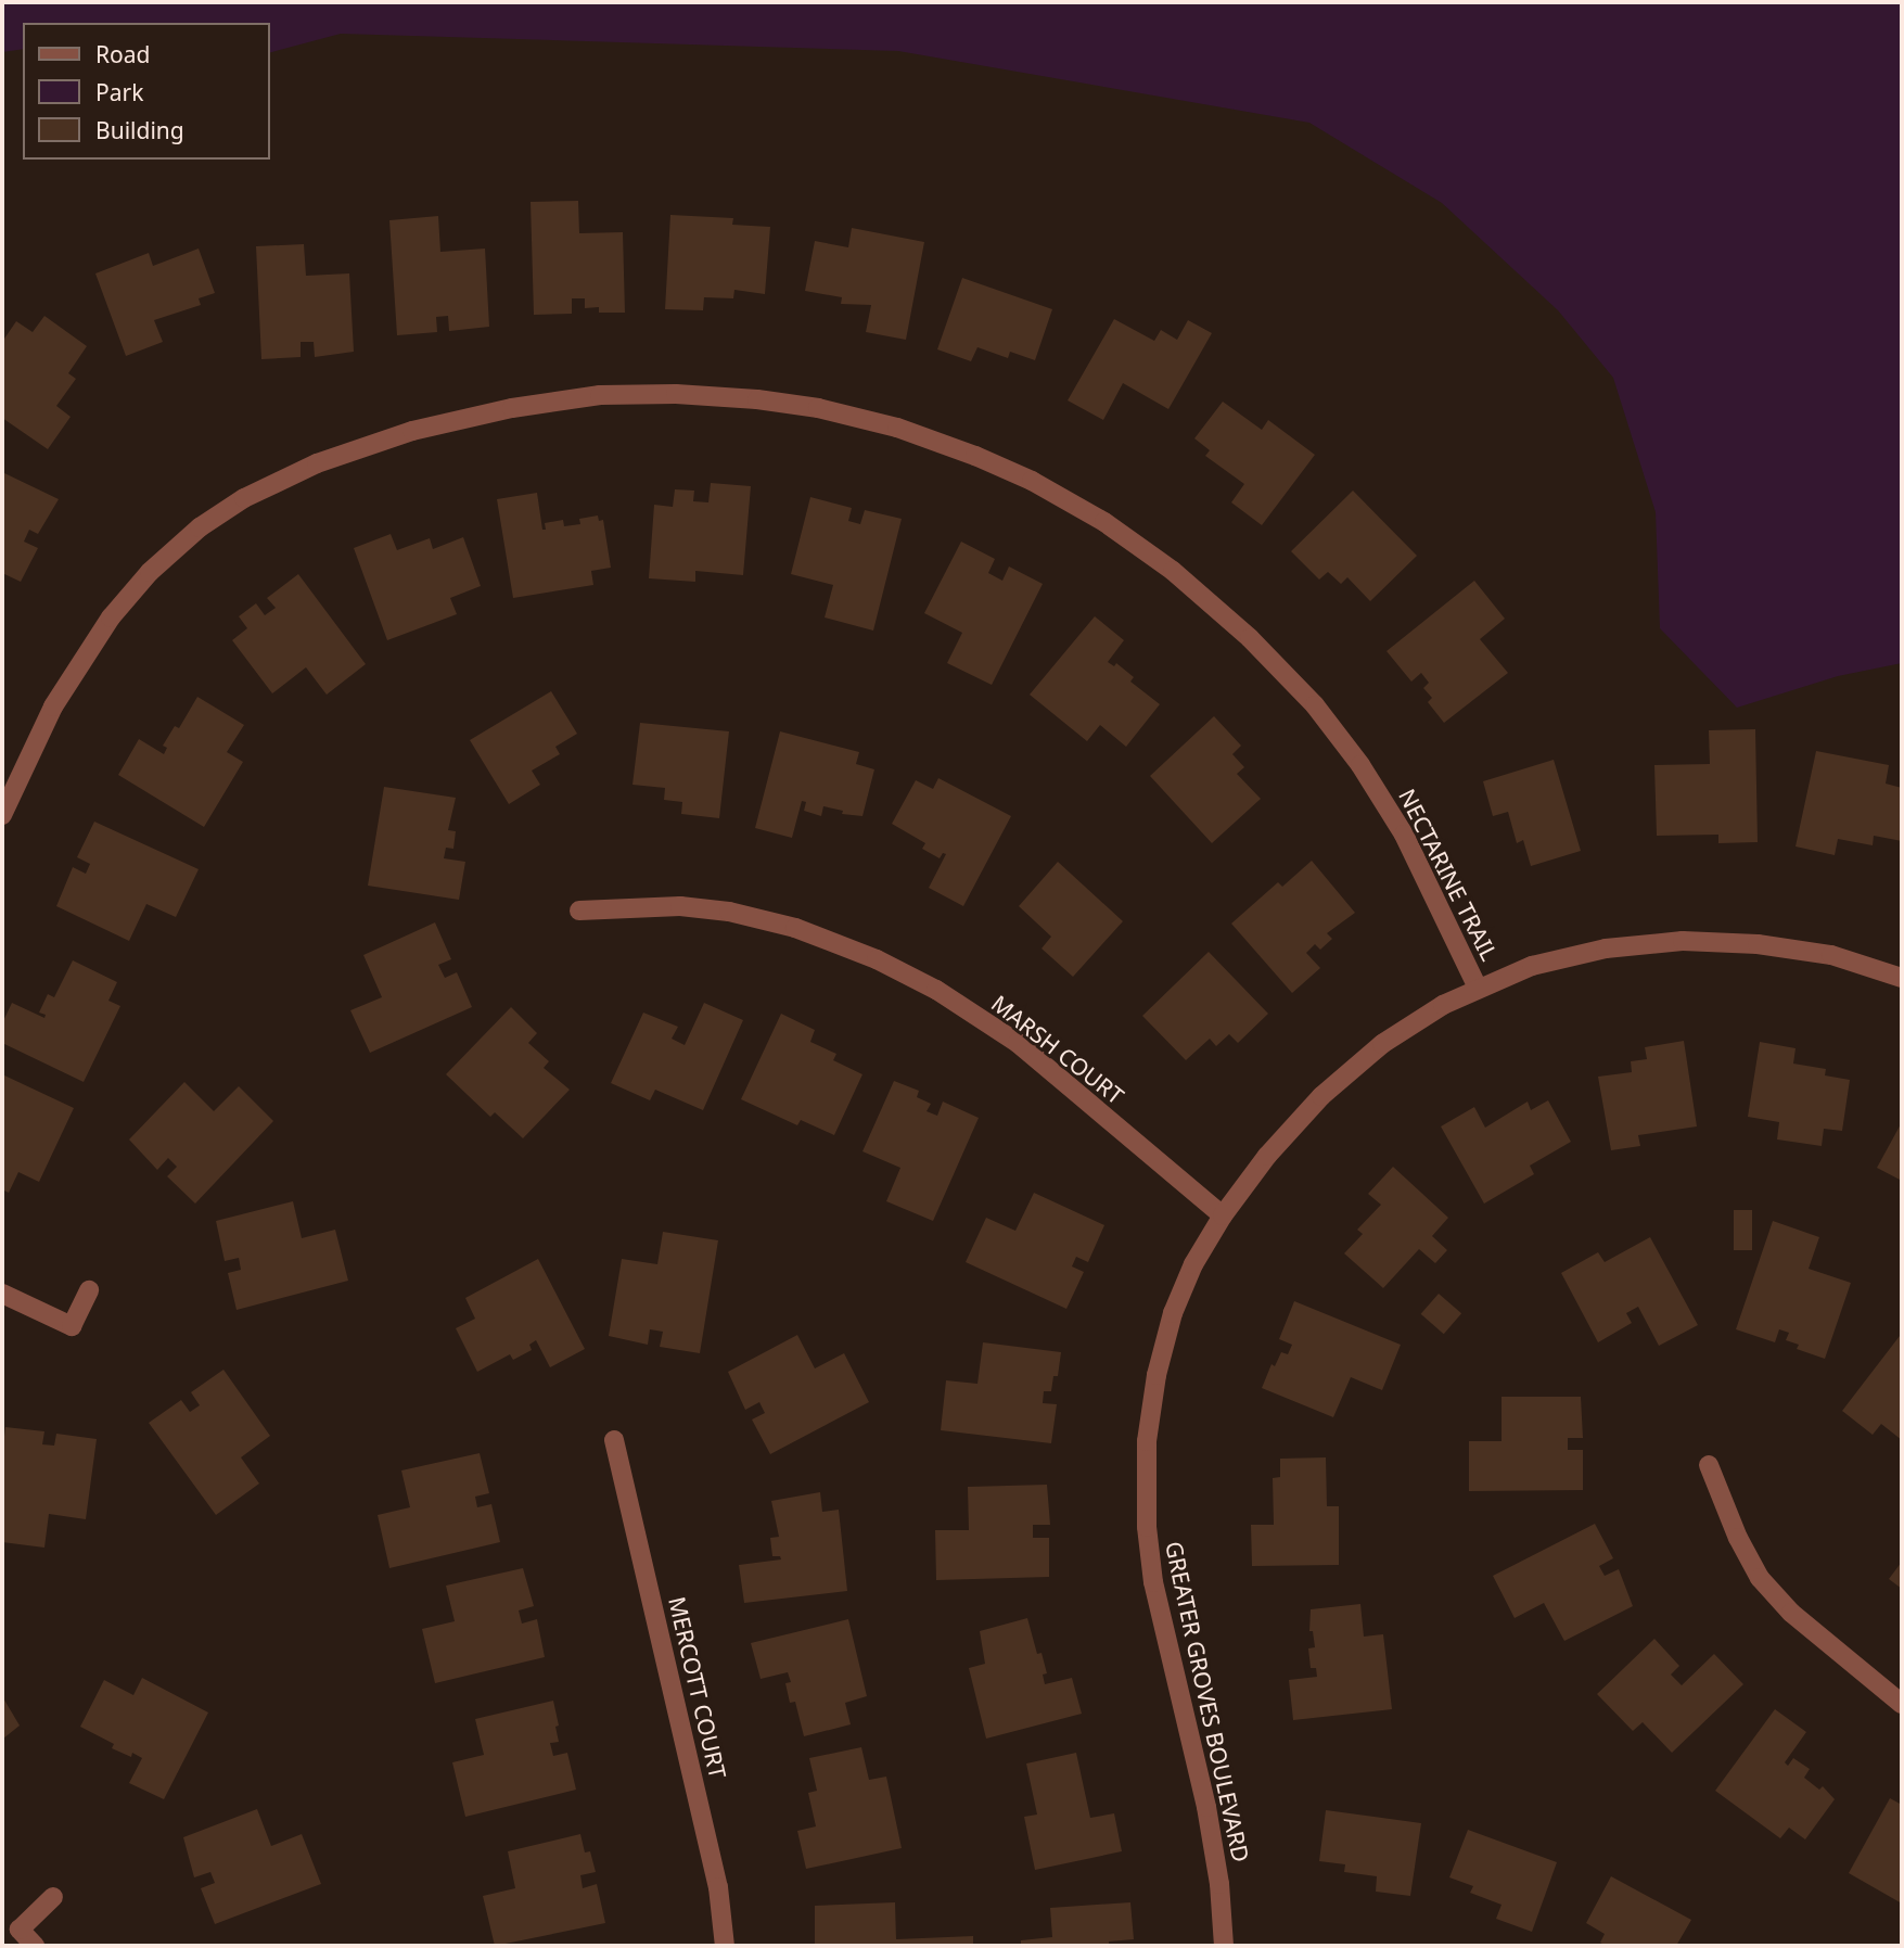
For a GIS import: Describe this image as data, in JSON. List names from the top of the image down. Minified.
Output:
{"streets":{"street":["NECTARINE TRAIL","MARSH COURT","MERCOTT COURT","GREATER GROVES BOULEVARD"]},"crossings":[["NECTARINE TRAIL","GREATER GROVES BOULEVARD"],["MARSH COURT","GREATER GROVES BOULEVARD"]],"legend":["Road","Park","Building"]}
